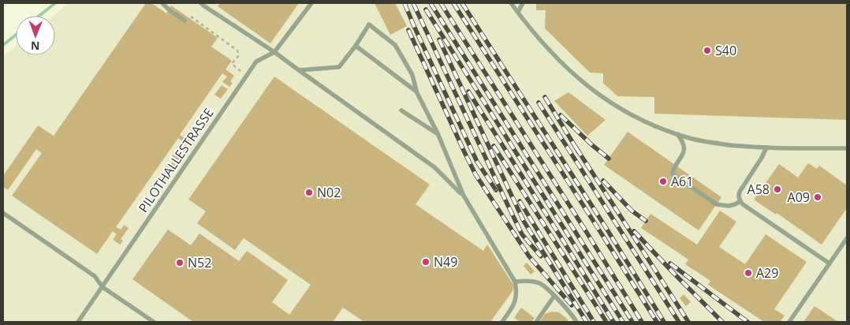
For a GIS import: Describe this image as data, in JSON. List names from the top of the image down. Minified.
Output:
{"streets":{"lane":["PILOTHALLESTRASSE"]},"places":["S40","A61","A58","N02","A09","N49","N52","A29"],"north":"bottom"}
